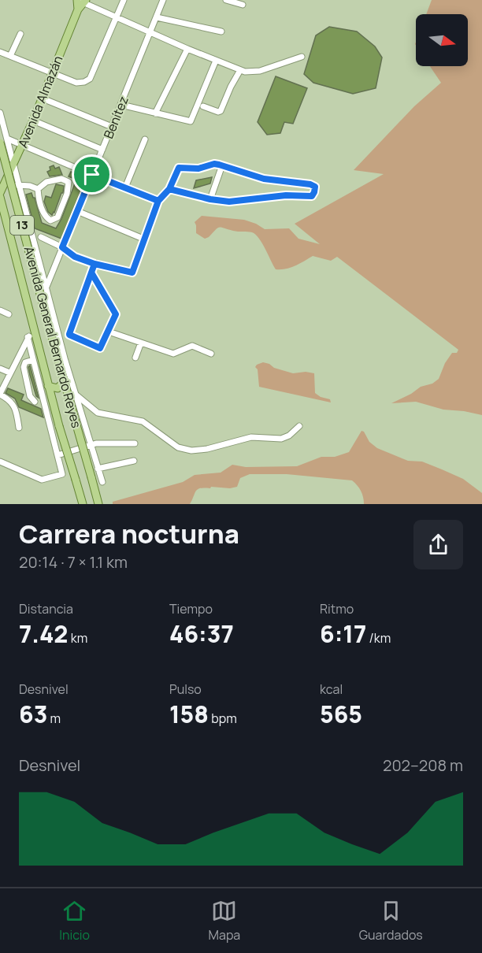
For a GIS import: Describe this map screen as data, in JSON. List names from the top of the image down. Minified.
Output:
{"streets":{"main road":["Avenida Almazán","13","Avenida General Bernardo Reyes"],"street":["Benítez"]},"north":"right","page":{"heading":["Carrera nocturna","20:14 · 7 × 1.1 km"],"stats":[["Distancia","7.42 km"],["Tiempo","46:37"],["Ritmo","6:17 /km"],["Desnivel","63 m"],["Pulso","158 bpm"],["kcal","565"]],"chart":["Desnivel","202–208 m"],"tabs":["Inicio","Mapa","Guardados"]}}
